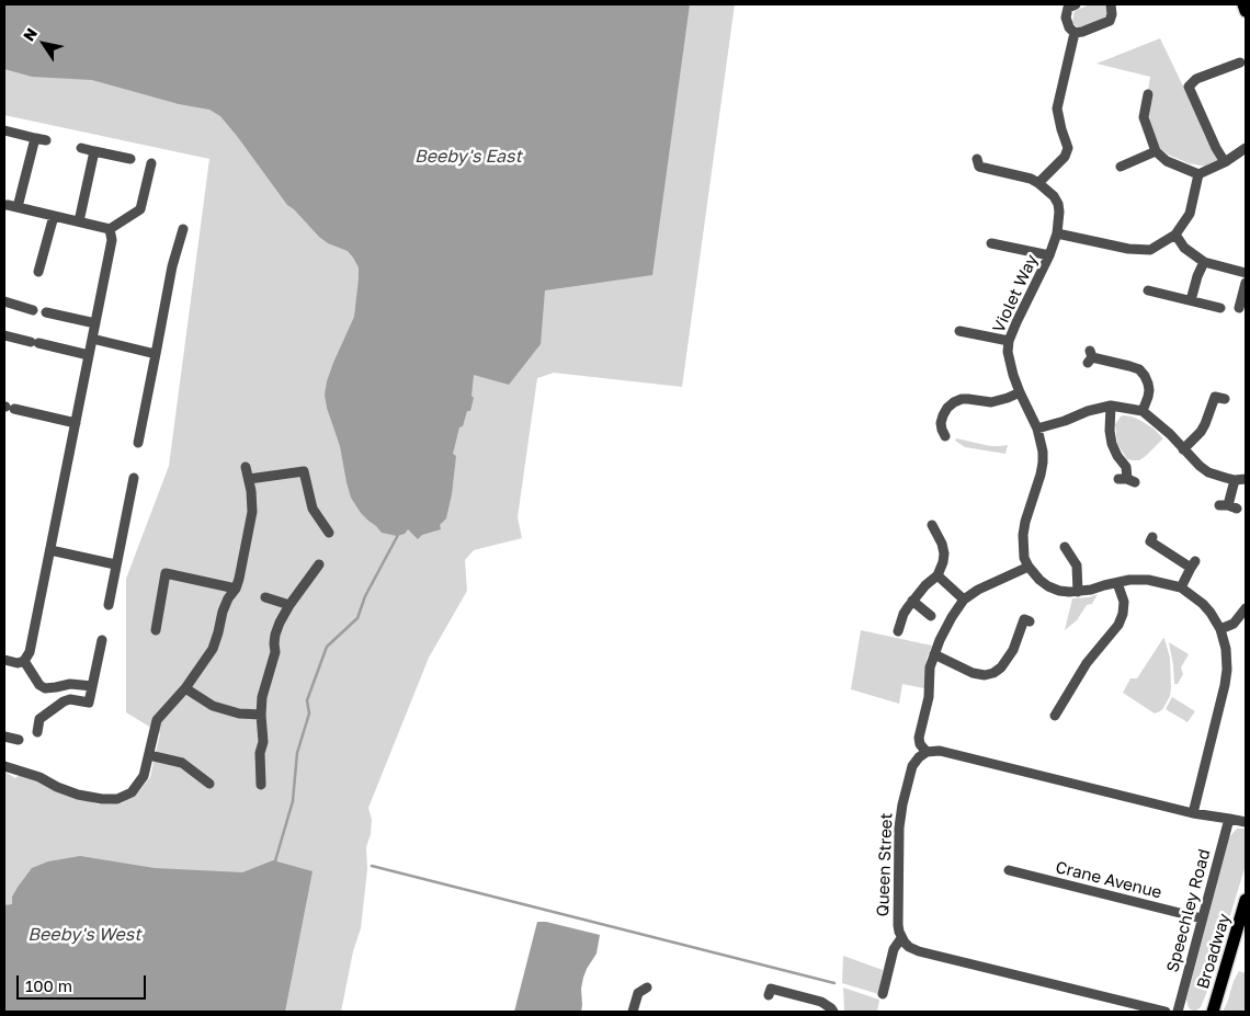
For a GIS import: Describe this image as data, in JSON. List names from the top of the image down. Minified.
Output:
{"streets":{"main road":["Broadway"],"street":["Violet Way","Queen Street","Crane Avenue","Speechley Road"]},"crossings":[["Crane Avenue","Speechley Road"]],"water":["Beeby's East","Beeby's West"],"scale_bar":"100 m","north":"top left"}
